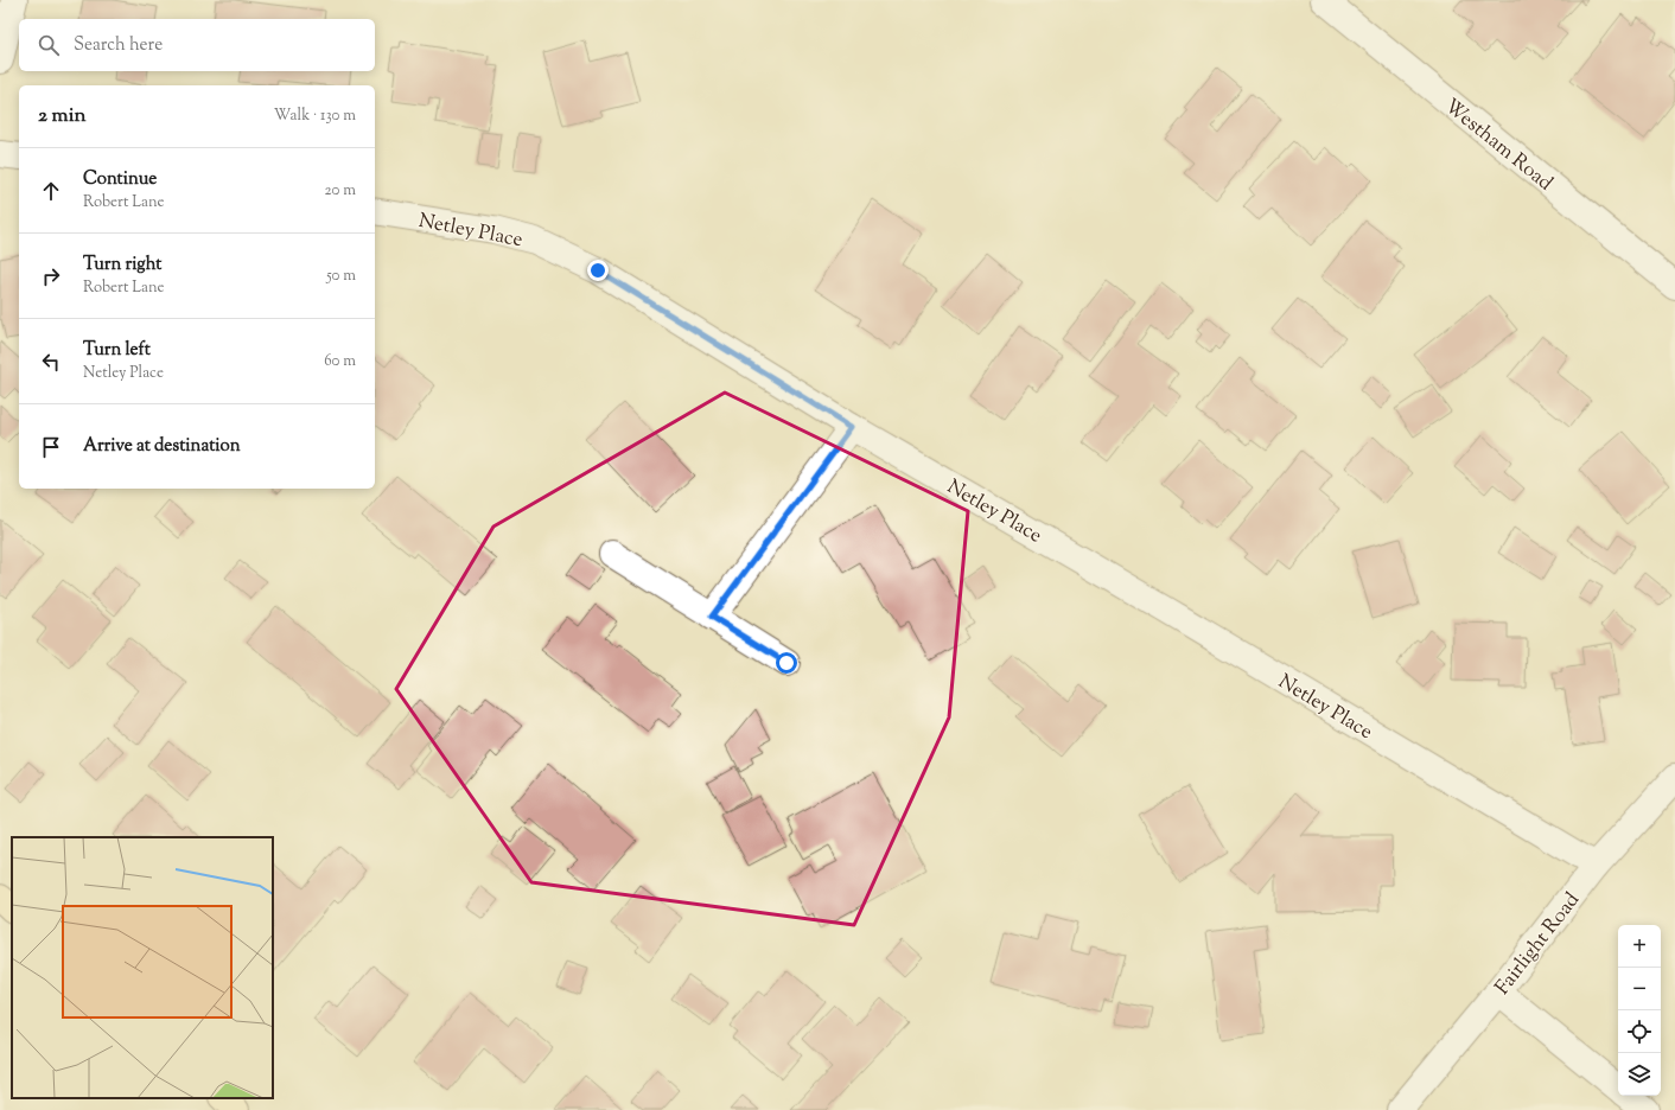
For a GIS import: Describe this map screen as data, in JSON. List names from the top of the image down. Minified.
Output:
{"streets":{"street":["Westham Road","Netley Place","Fairlight Road"]},"crossings":[["Netley Place","Fairlight Road"]],"page":{"search":"Search here","heading":["2 min","Walk · 130 m"],"list":[["Continue","Robert Lane","20 m"],["Turn right","Robert Lane","50 m"],["Turn left","Netley Place","60 m"],"Arrive at destination"],"map_buttons":["+","−"]}}
